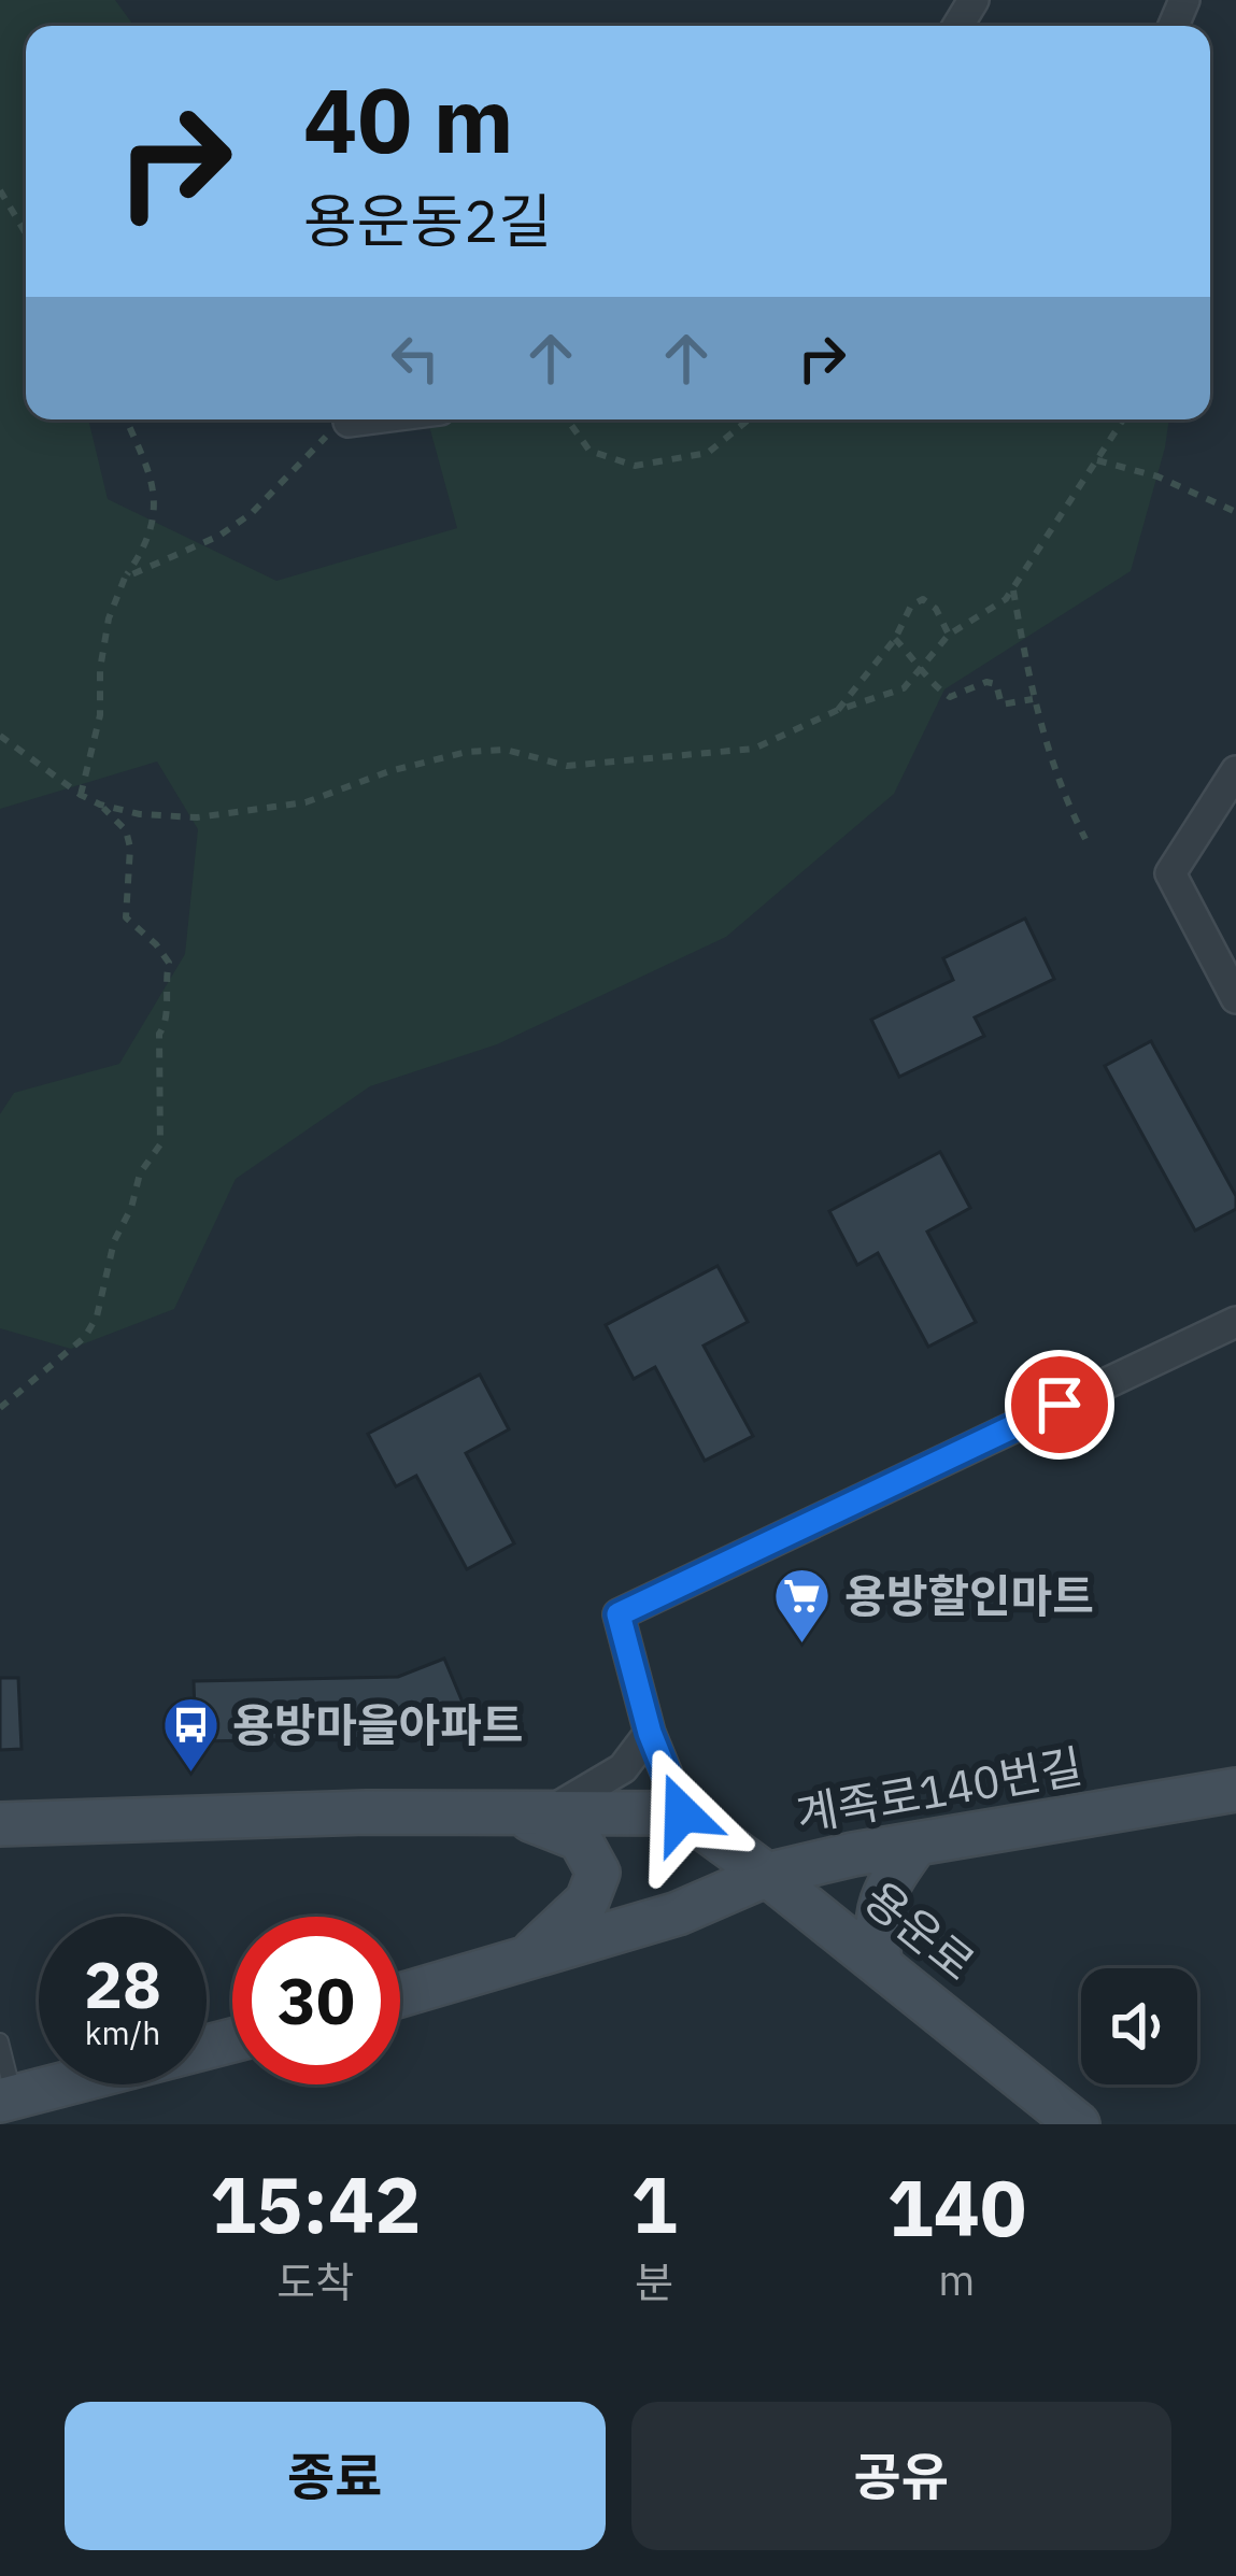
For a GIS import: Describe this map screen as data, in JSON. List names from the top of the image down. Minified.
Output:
{"streets":{"main road":["계족로140번길","용운로"]},"crossings":[["계족로140번길","용운로"]],"places":{"supermarket":["용방할인마트"],"bus stop":["용방마을아파트"]},"page":{"turn":["40 m","용운동2길"],"speed":"28 km/h","limit":"30","eta":["15:42","도착","1","분","140","m"],"buttons":["종료","공유"]}}
